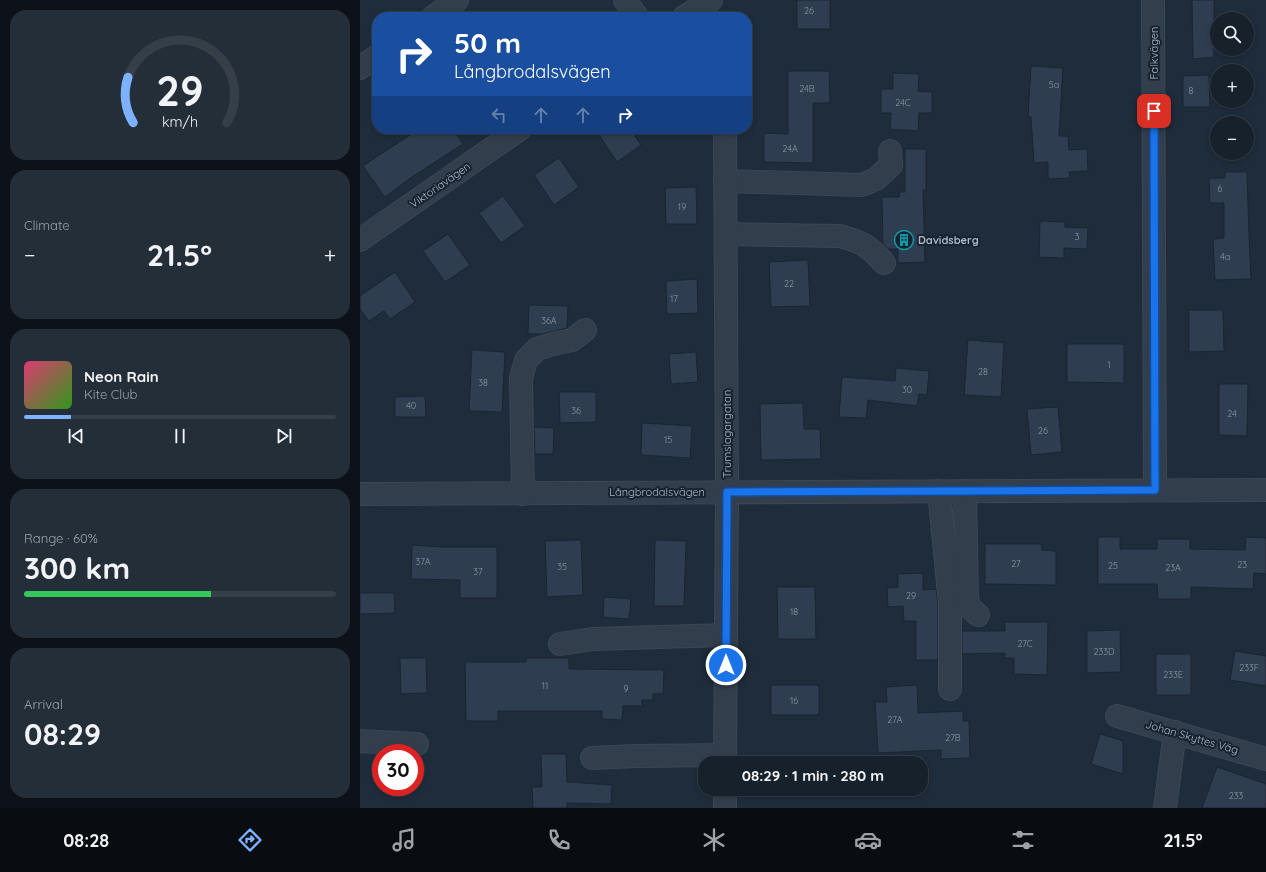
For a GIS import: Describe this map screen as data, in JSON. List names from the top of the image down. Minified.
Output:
{"streets":{"street":["Falkvägen","Viktoriavägen","Trumslagargatan","Långbrodalsvägen","Johan Skyttes Väg"]},"crossings":[["Falkvägen","Långbrodalsvägen"],["Trumslagargatan","Långbrodalsvägen"]],"places":{"building":["Davidsberg"]},"house_numbers":["26","5a","24B","8","24C","24A","6","19","3","4a","22","17","36A","1","28","38","30","40","36","24","26","15","37A","27","23","25","35","23A","37","29","18","27C","233D","233F","233E","11","9","16","27A","27B","233"],"page":{"map_buttons":["+","−"],"turn":["50 m","Långbrodalsvägen"],"tile":["Climate",["Range · 60%","300 km"],["Arrival","08:29"]],"heat":["−","21.5°","+"],"song":["Neon Rain","Kite Club"],"limit":"30","trip":"08:29 · 1 min · 280 m","tabs":["08:28","21.5°"],"gauge":["29","km/h"]}}
